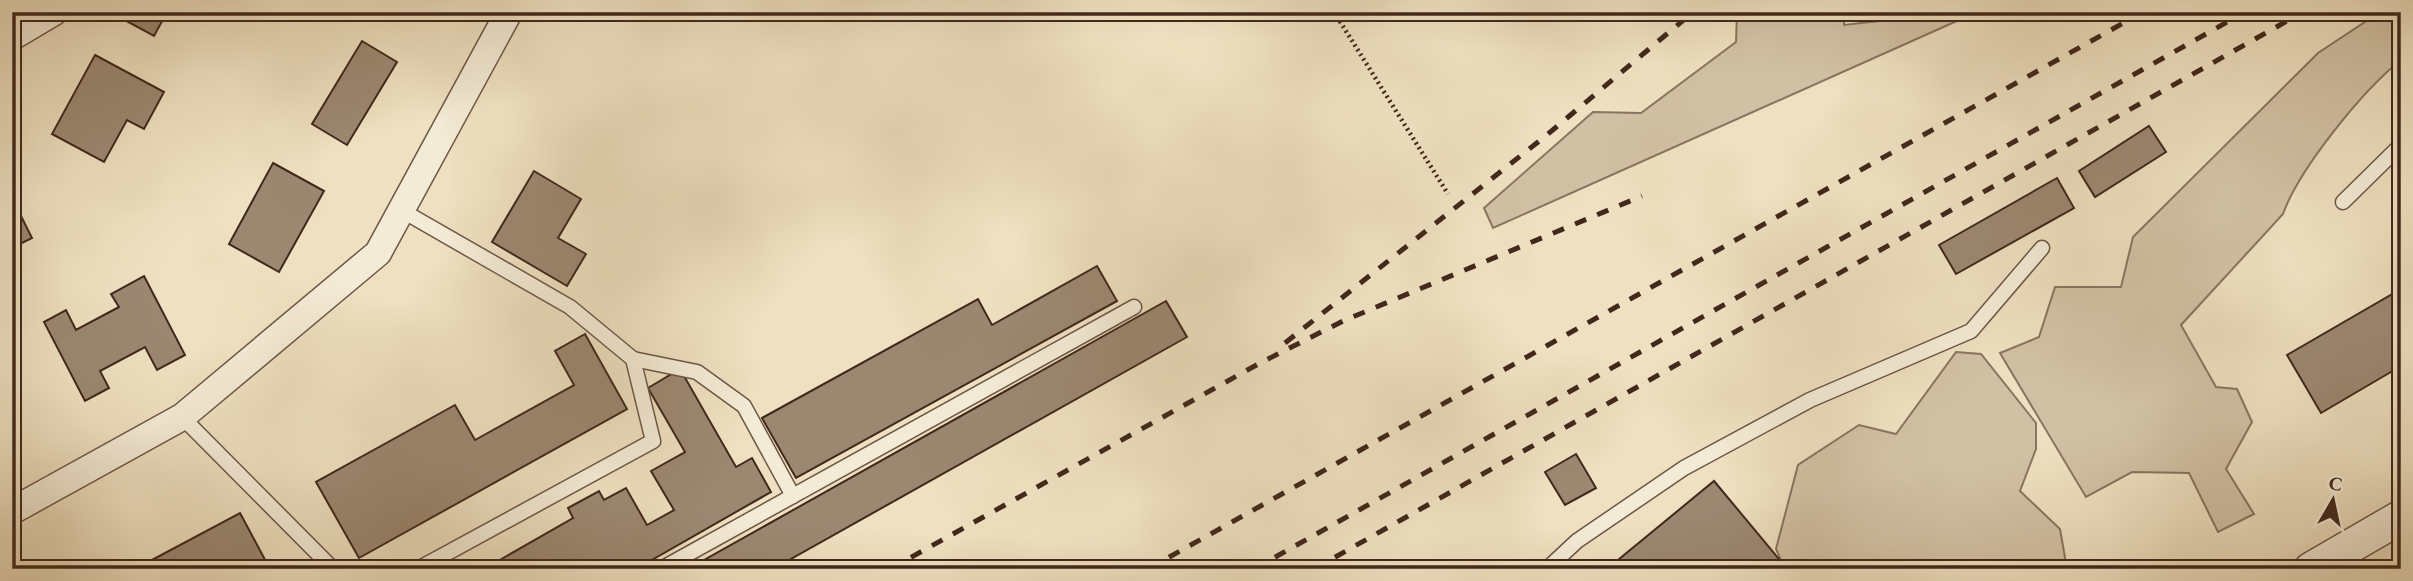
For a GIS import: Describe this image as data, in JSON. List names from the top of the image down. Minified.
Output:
{"north":"top"}
